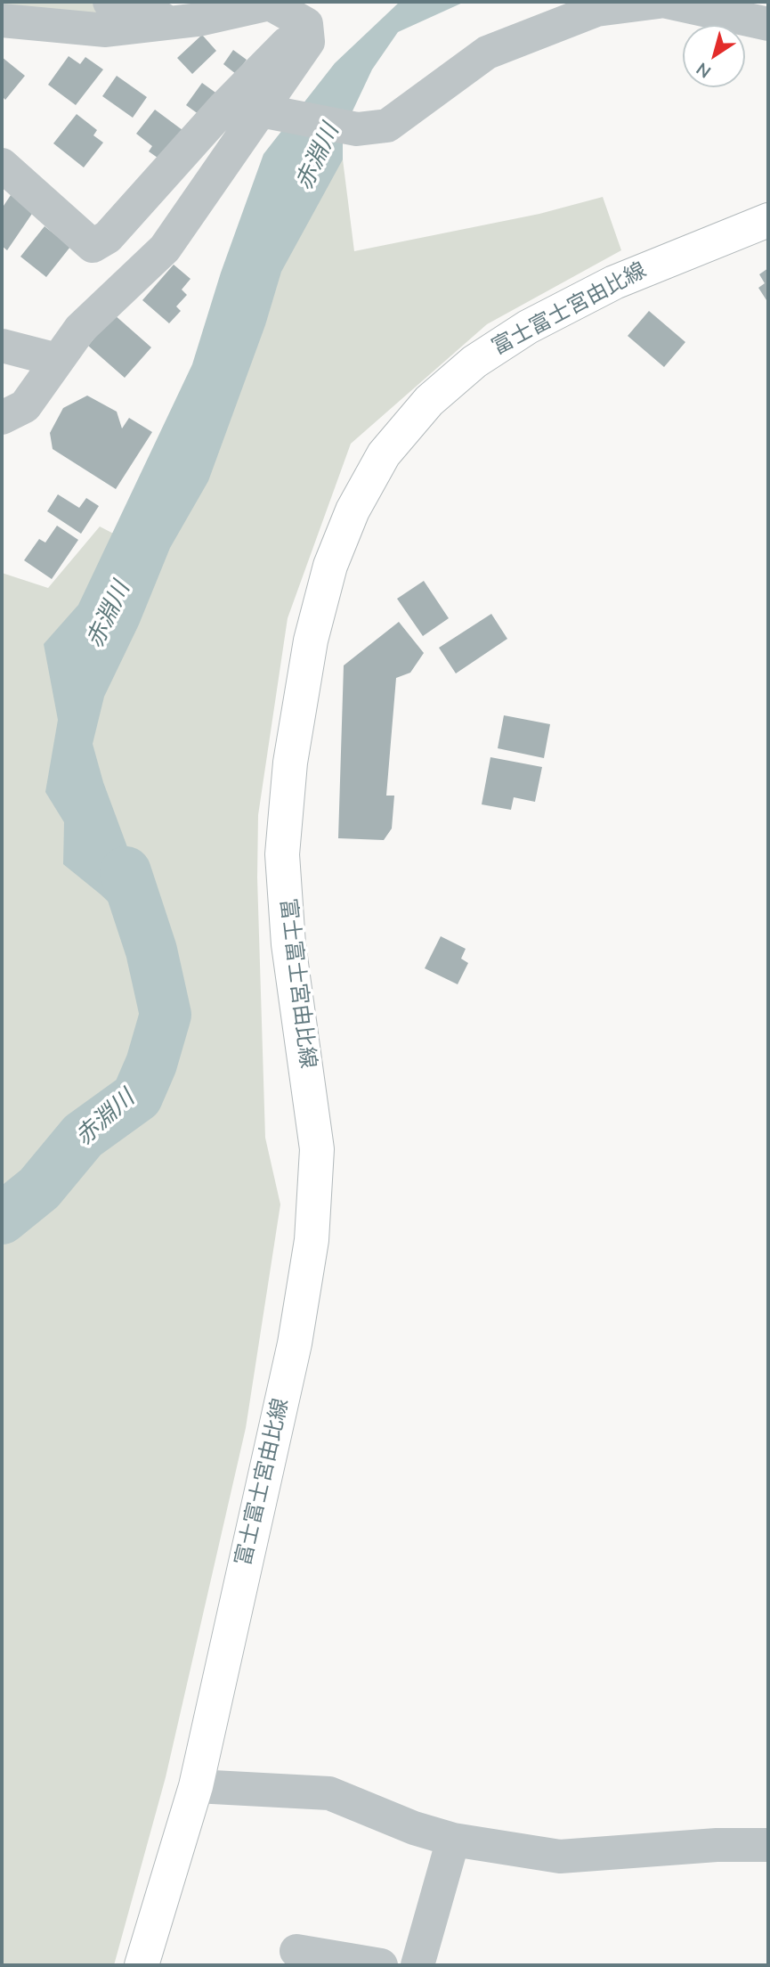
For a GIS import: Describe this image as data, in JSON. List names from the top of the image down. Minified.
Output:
{"streets":{"main road":["富士富士宮由比線"]},"water":["赤淵川"],"north":"bottom left"}
